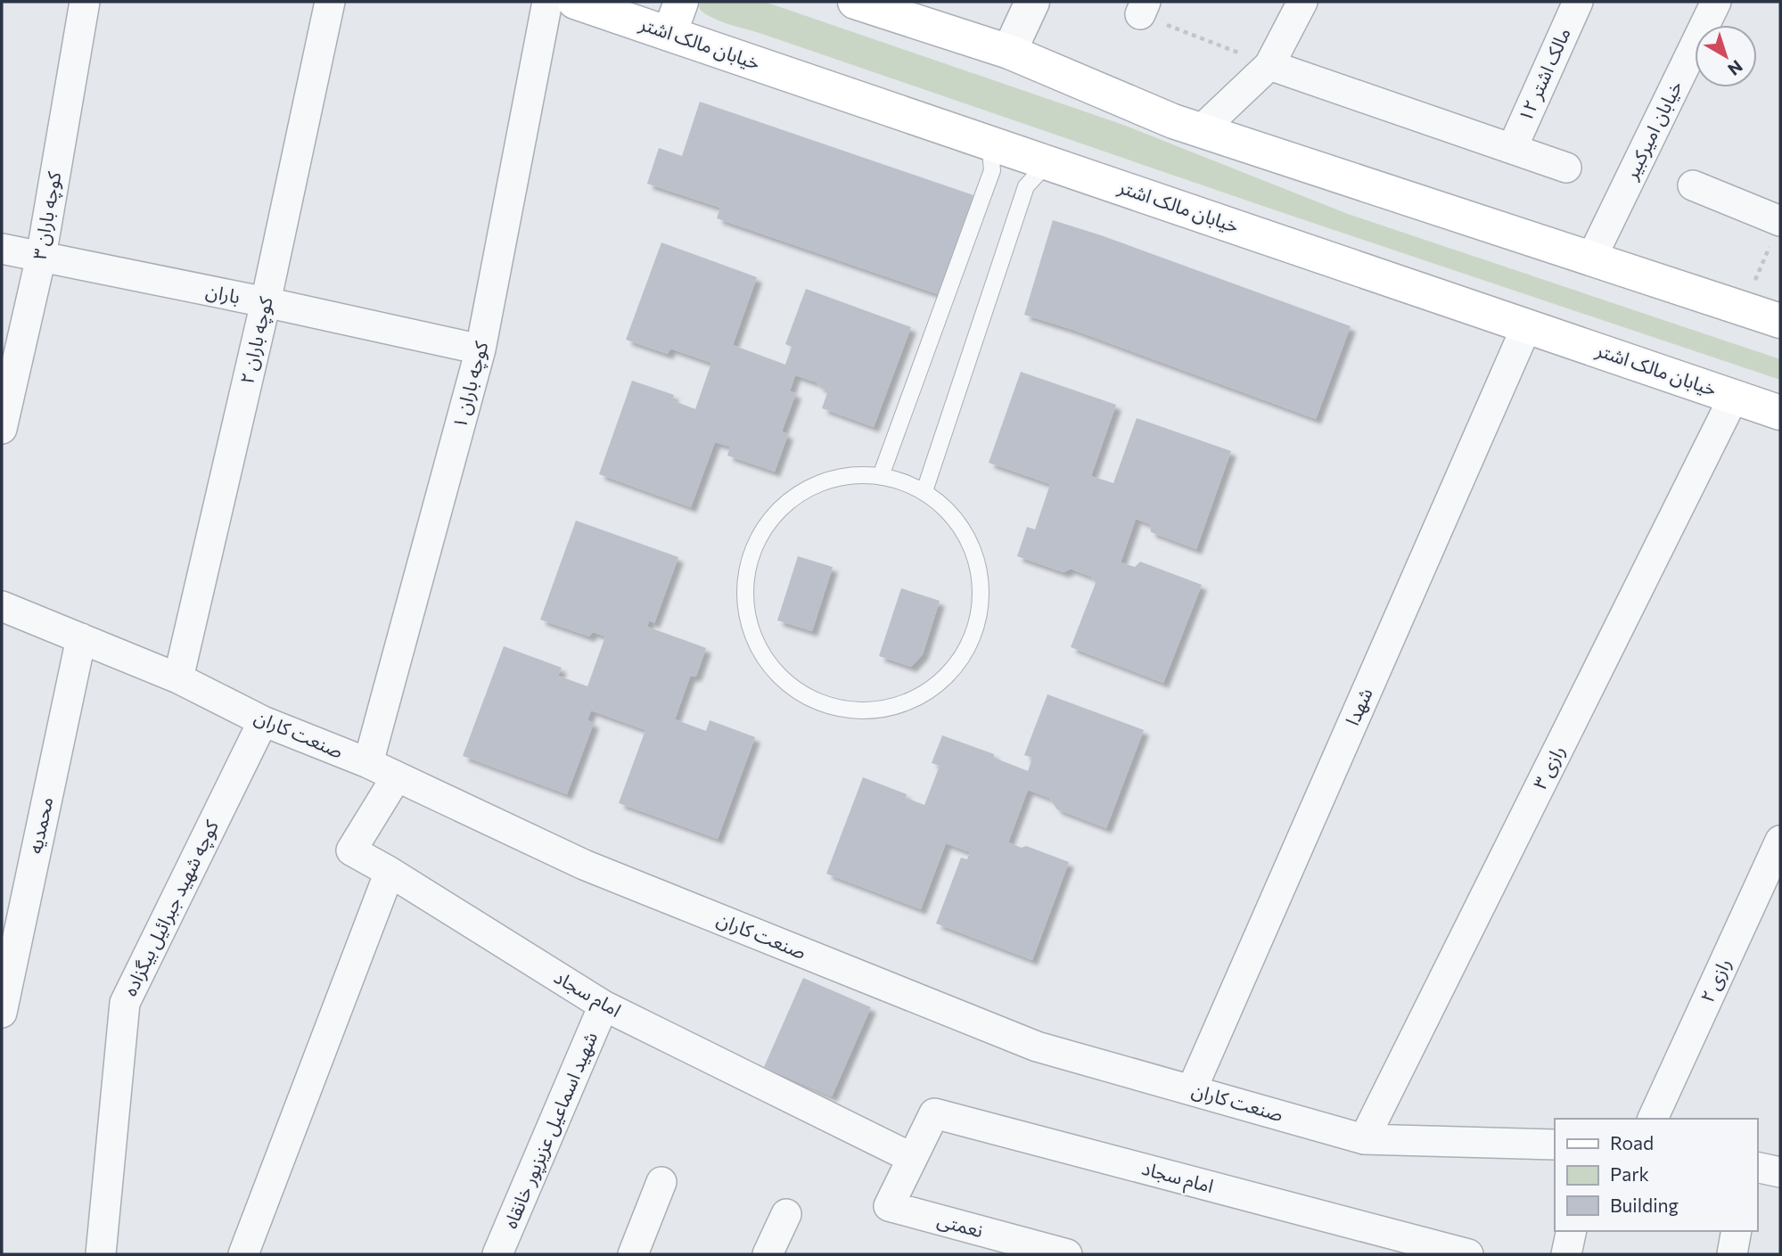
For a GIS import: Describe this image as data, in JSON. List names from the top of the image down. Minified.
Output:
{"streets":{"main road":["خیابان مالک اشتر"],"street":["مالک اشتر ۱۲","خیابان امیرکبیر","کوچه باران ۳","باران","کوچه باران ۲","کوچه باران ۱","شهدا","صنعت کاران","رازی ۳","محمدیه","کوچه شهید جبرائیل بیگزاده","رازی ۲","امام سجاد","شهید اسماعیل عزیزپور خانقاه","نعمتی"]},"crossings":[["خیابان مالک اشتر","شهدا"],["خیابان مالک اشتر","رازی ۳"],["کوچه باران ۳","باران"],["باران","کوچه باران ۲"],["باران","کوچه باران ۱"],["کوچه باران ۲","صنعت کاران"],["کوچه باران ۱","صنعت کاران"],["شهدا","صنعت کاران"],["صنعت کاران","رازی ۳"],["صنعت کاران","محمدیه"],["صنعت کاران","کوچه شهید جبرائیل بیگزاده"],["صنعت کاران","امام سجاد"],["امام سجاد","شهید اسماعیل عزیزپور خانقاه"],["امام سجاد","نعمتی"]],"legend":["Road","Park","Building"],"north":"bottom right"}
